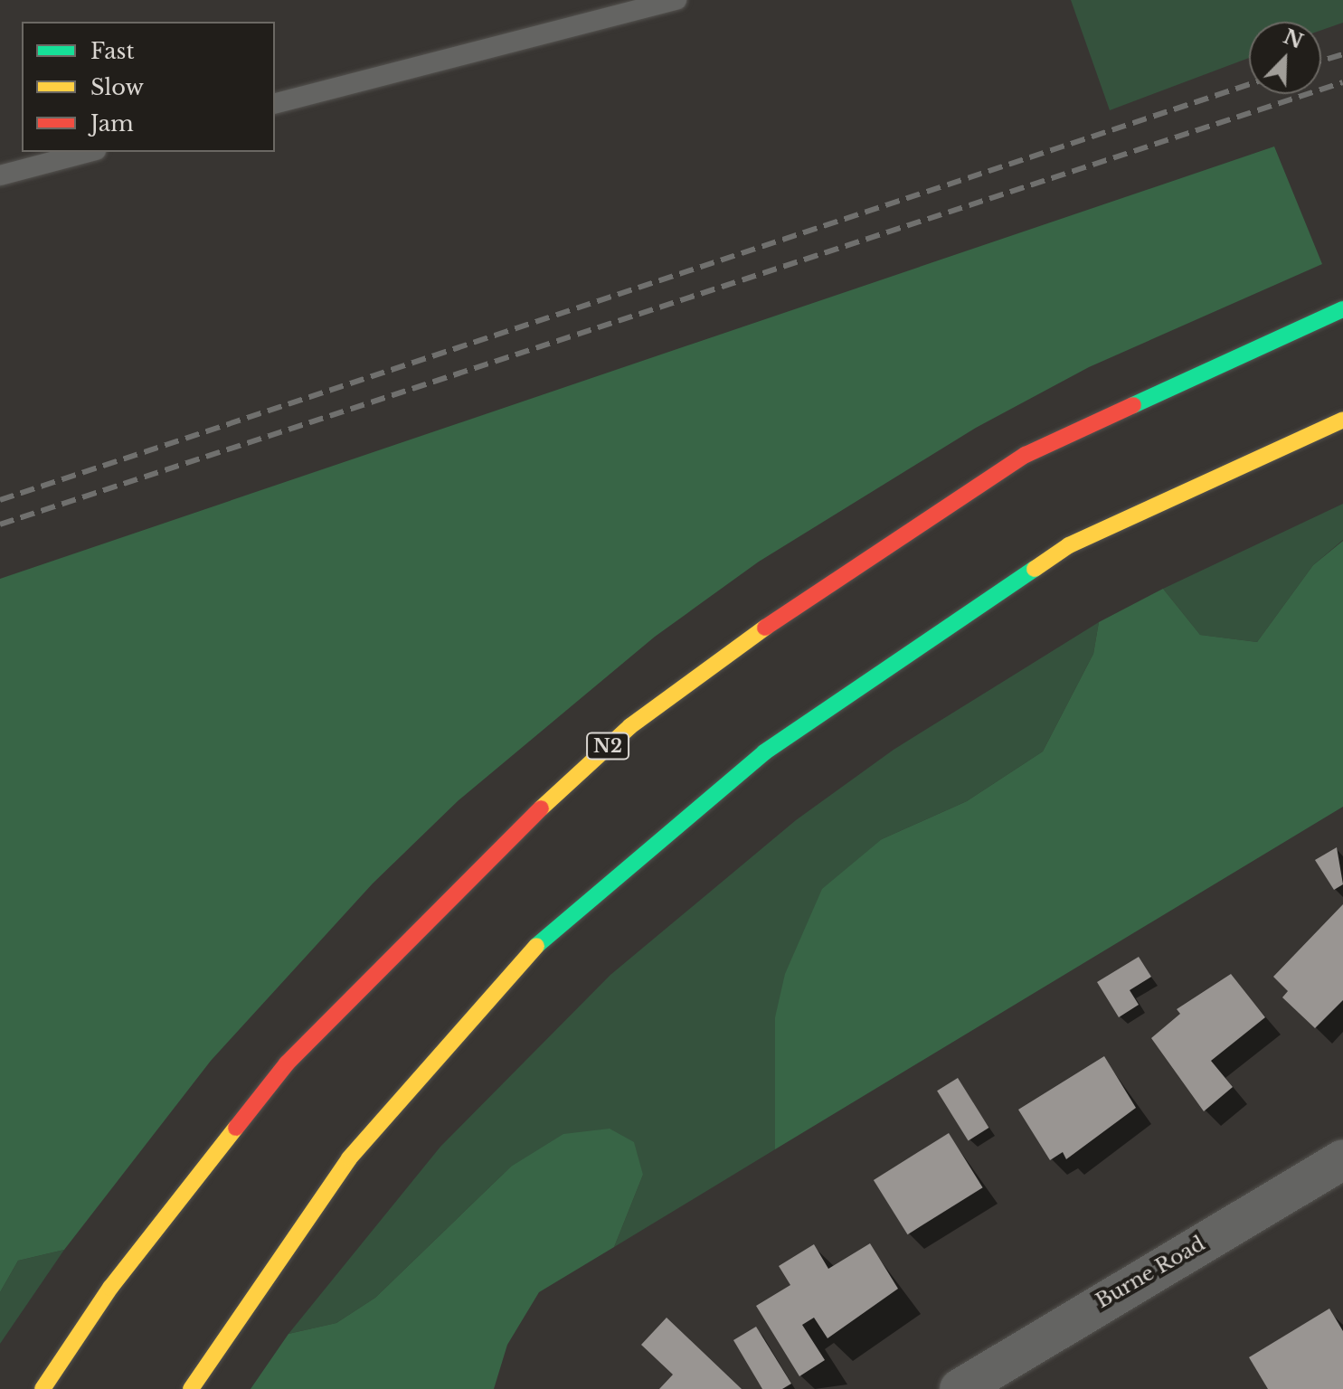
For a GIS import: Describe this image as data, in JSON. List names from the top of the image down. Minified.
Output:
{"streets":{"highway":["N2"],"street":["Burne Road"]},"legend":["Fast","Slow","Jam"],"north":"top right"}
